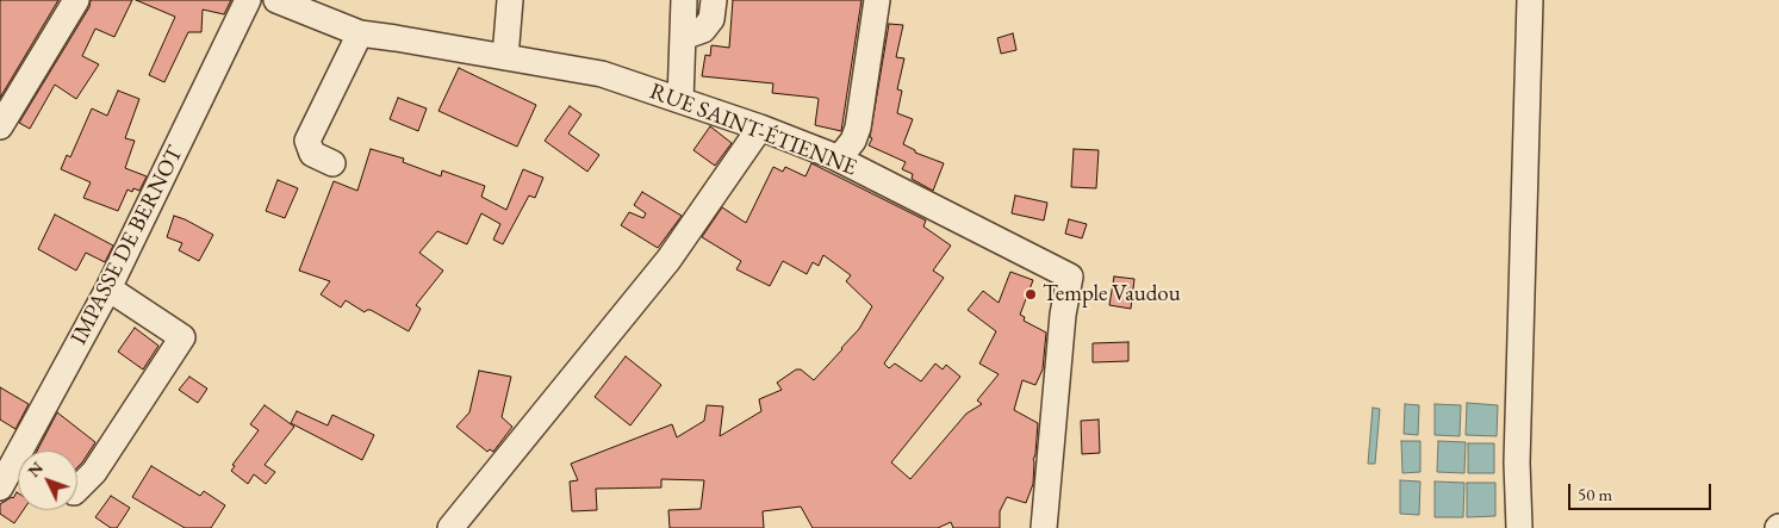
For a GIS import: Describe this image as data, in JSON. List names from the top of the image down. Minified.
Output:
{"streets":{"street":["RUE SAINT-ÉTIENNE","IMPASSE DE BERNOT"]},"places":["Temple Vaudou"],"scale_bar":"50 m","north":"top left"}
